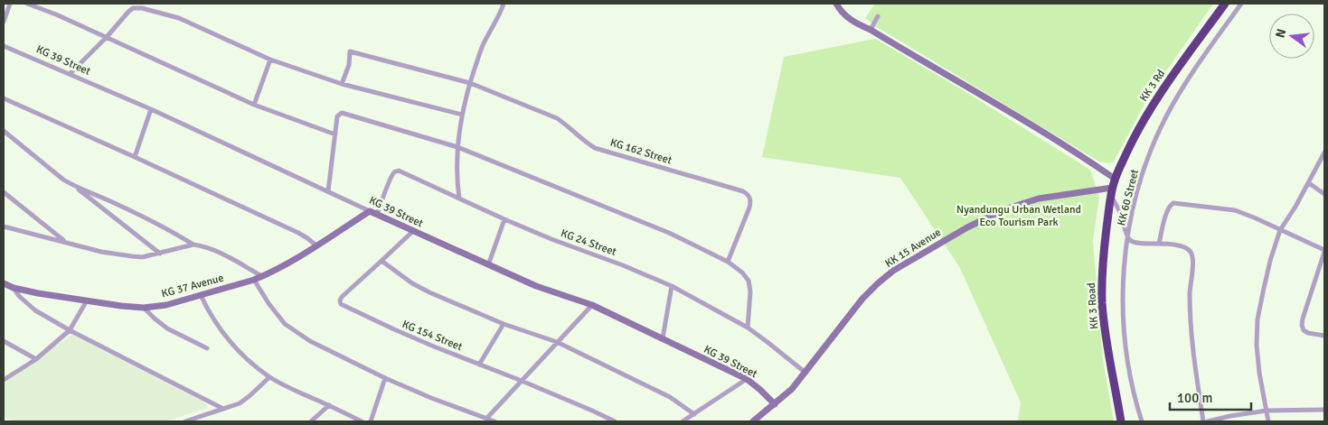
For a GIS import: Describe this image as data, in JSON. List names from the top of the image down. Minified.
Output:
{"streets":{"highway":["KK 3 Rd","KK 3 Road"],"street":["KG 39 Street","KG 162 Street","KK 60 Street","KG 24 Street","KK 15 Avenue","KG 37 Avenue","KG 154 Street"]},"crossings":[["KG 39 Street","KG 24 Street"],["KG 39 Street","KK 15 Avenue"],["KG 39 Street","KG 37 Avenue"],["KG 39 Street","KG 154 Street"],["KK 3 Rd","KK 15 Avenue"],["KK 3 Rd","KK 3 Road"],["KG 24 Street","KK 15 Avenue"],["KK 15 Avenue","KK 3 Road"]],"parks":["Nyandungu Urban Wetland Eco Tourism Park"],"scale_bar":"100 m","north":"left"}
